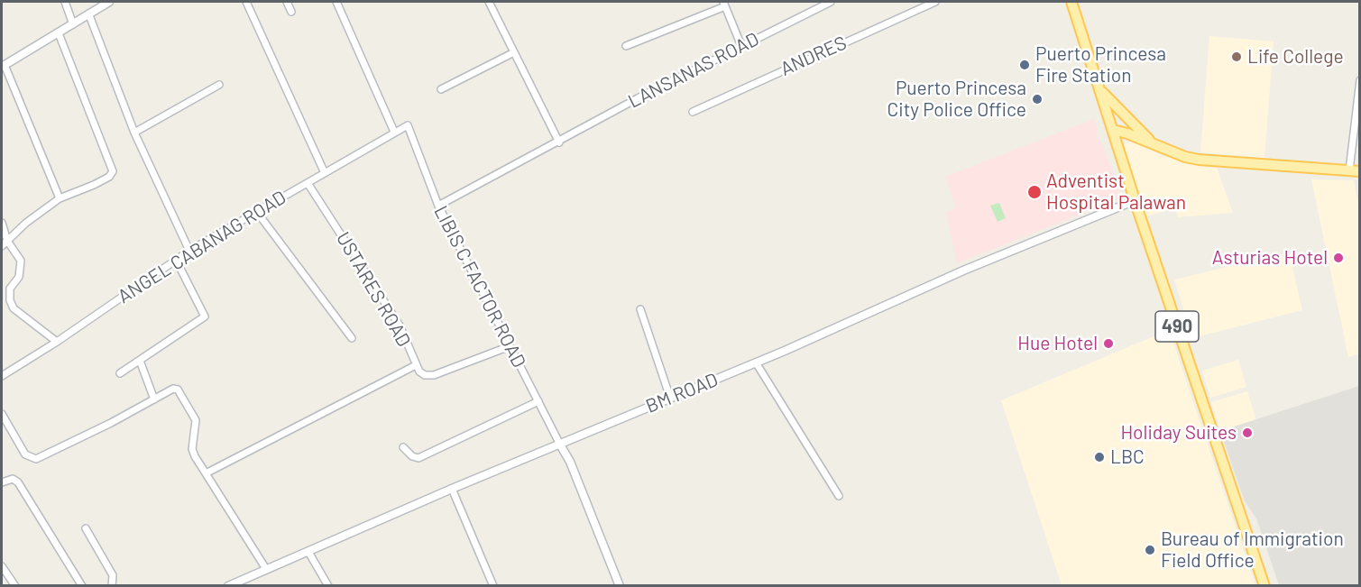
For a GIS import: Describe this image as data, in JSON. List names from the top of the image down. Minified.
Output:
{"streets":{"main road":["490"],"street":["ANDRES","LANSANAS ROAD","ANGEL CABANAG ROAD","LIBIS C FACTOR ROAD","USTARES ROAD","BM ROAD"]},"crossings":[["LANSANAS ROAD","LIBIS C FACTOR ROAD"],["ANGEL CABANAG ROAD","LIBIS C FACTOR ROAD"],["ANGEL CABANAG ROAD","USTARES ROAD"],["LIBIS C FACTOR ROAD","USTARES ROAD"],["LIBIS C FACTOR ROAD","BM ROAD"],["490","BM ROAD"]],"places":["Life College","Puerto Princesa Fire Station","Puerto Princesa City Police Office","Adventist Hospital Palawan","Asturias Hotel","Hue Hotel","Holiday Suites","LBC","Bureau of Immigration Field Office"]}
